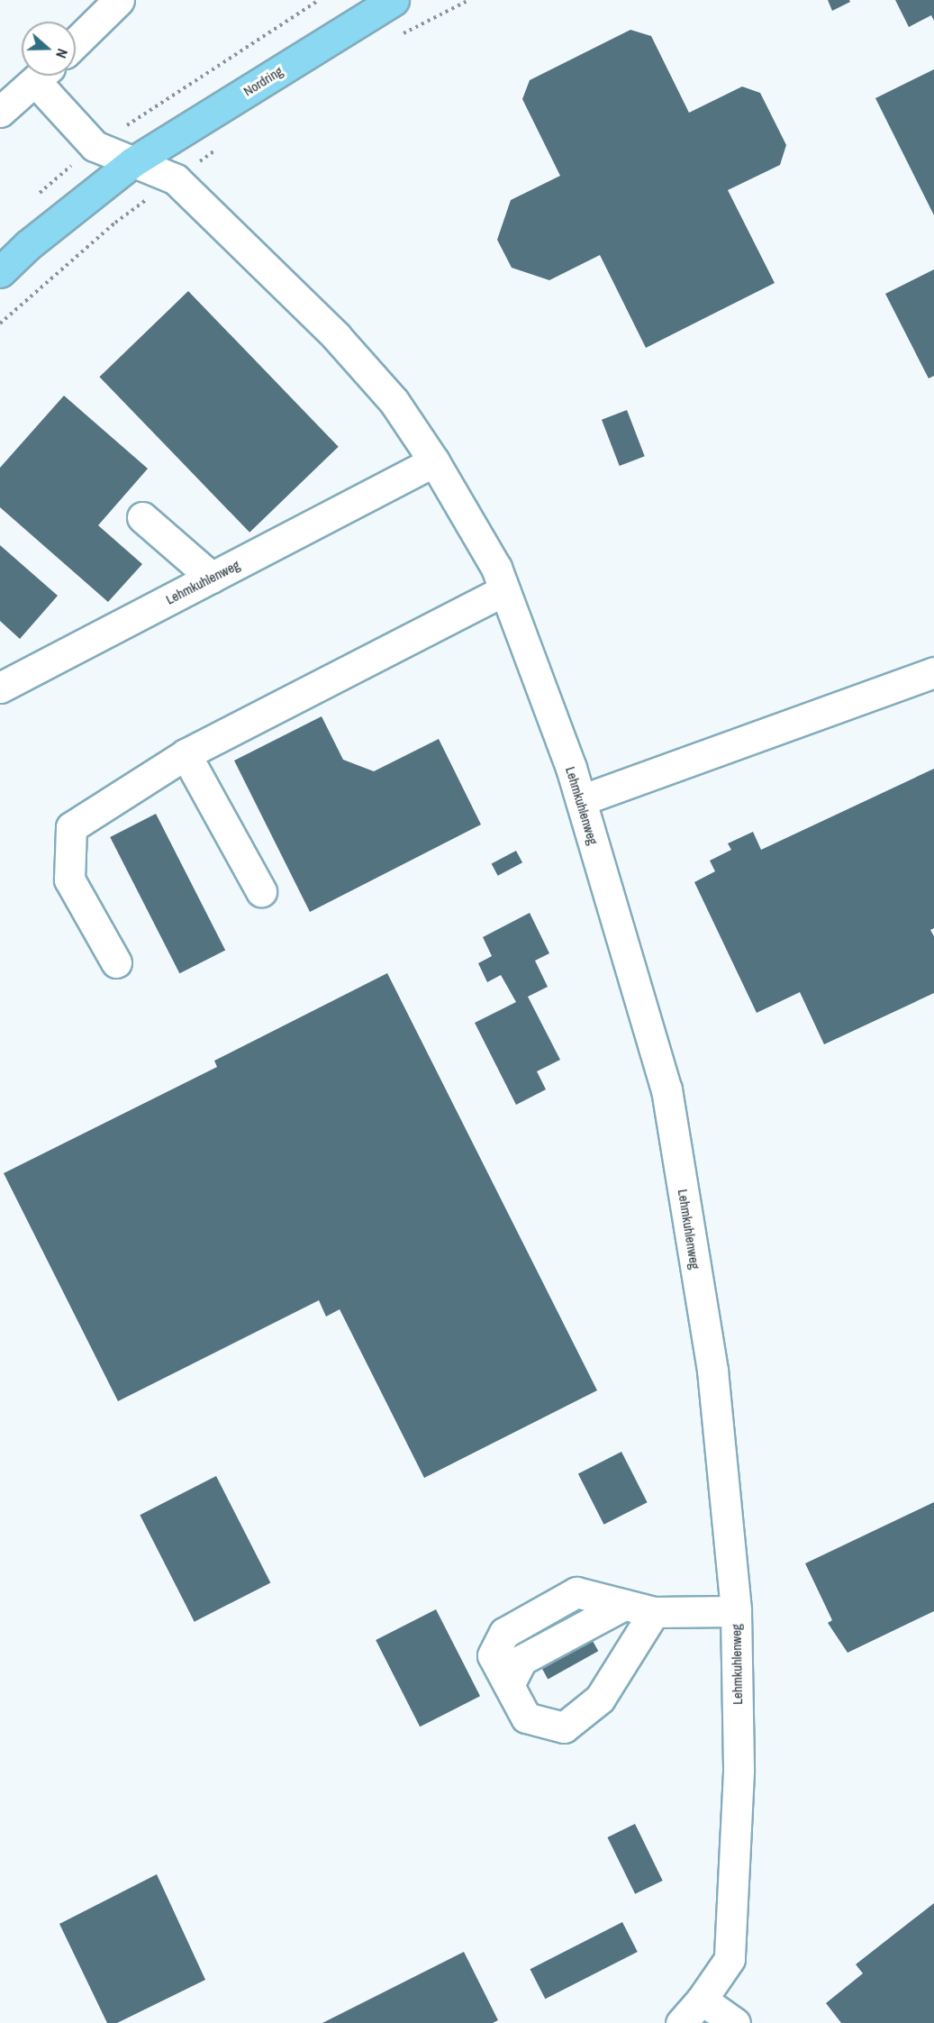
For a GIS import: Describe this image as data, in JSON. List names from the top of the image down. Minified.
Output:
{"streets":{"main road":["Nordring"],"street":["Lehmkuhlenweg"]},"crossings":[["Nordring","Lehmkuhlenweg"]],"north":"right"}
